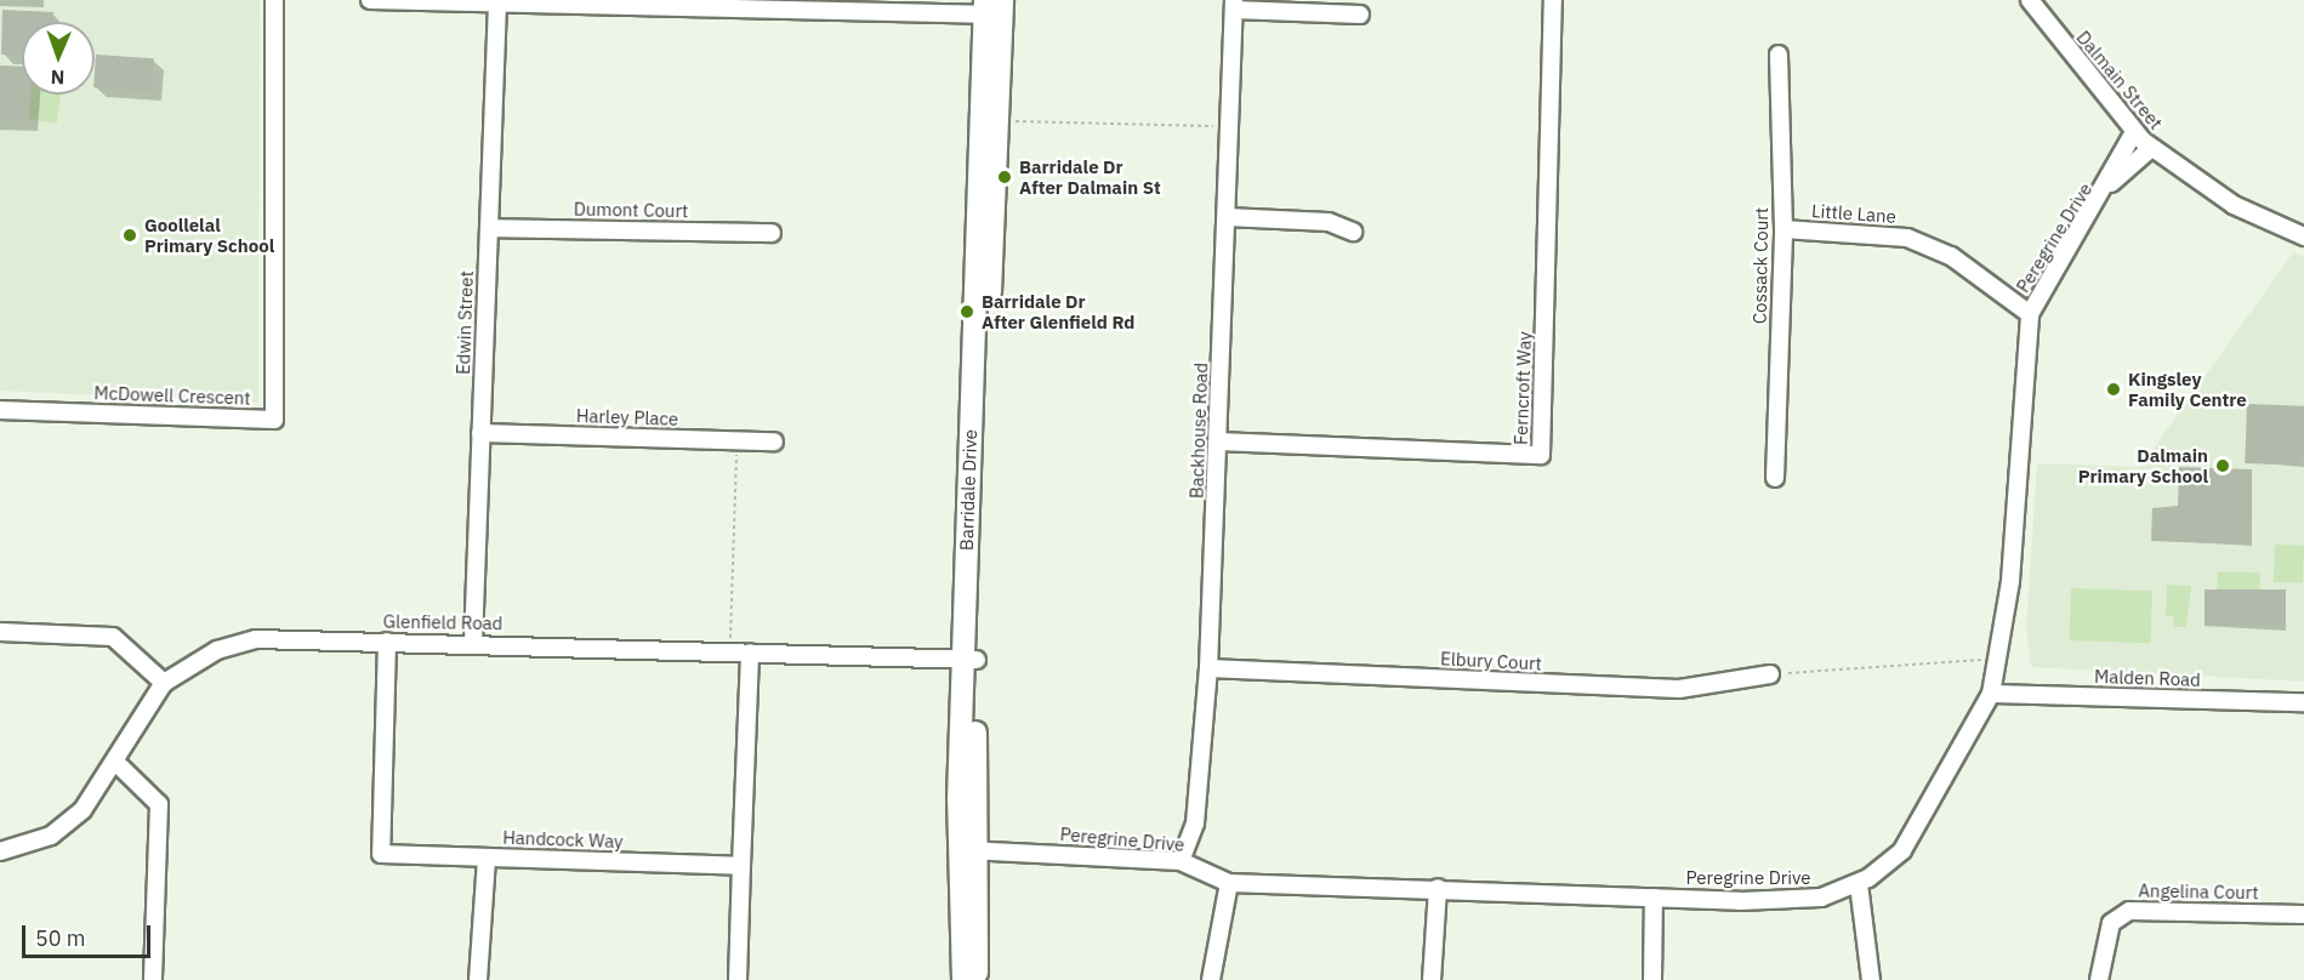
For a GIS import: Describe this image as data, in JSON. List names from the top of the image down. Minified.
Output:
{"streets":{"street":["Dalmain Street","Dumont Court","Little Lane","Peregrine Drive","Cossack Court","Edwin Street","Ferncroft Way","McDowell Crescent","Harley Place","Backhouse Road","Barridale Drive","Glenfield Road","Elbury Court","Malden Road","Handcock Way","Angelina Court"]},"crossings":[["Dalmain Street","Peregrine Drive"],["Dumont Court","Edwin Street"],["Little Lane","Peregrine Drive"],["Little Lane","Cossack Court"],["Peregrine Drive","Backhouse Road"],["Peregrine Drive","Barridale Drive"],["Peregrine Drive","Malden Road"],["Edwin Street","Harley Place"],["Edwin Street","Glenfield Road"],["Ferncroft Way","Backhouse Road"],["Backhouse Road","Elbury Court"],["Barridale Drive","Glenfield Road"],["Glenfield Road","Handcock Way"]],"places":["Barridale Dr After Dalmain St","Goollelal Primary School","Barridale Dr After Glenfield Rd","Kingsley Family Centre","Dalmain Primary School"],"scale_bar":"50 m","north":"bottom"}
